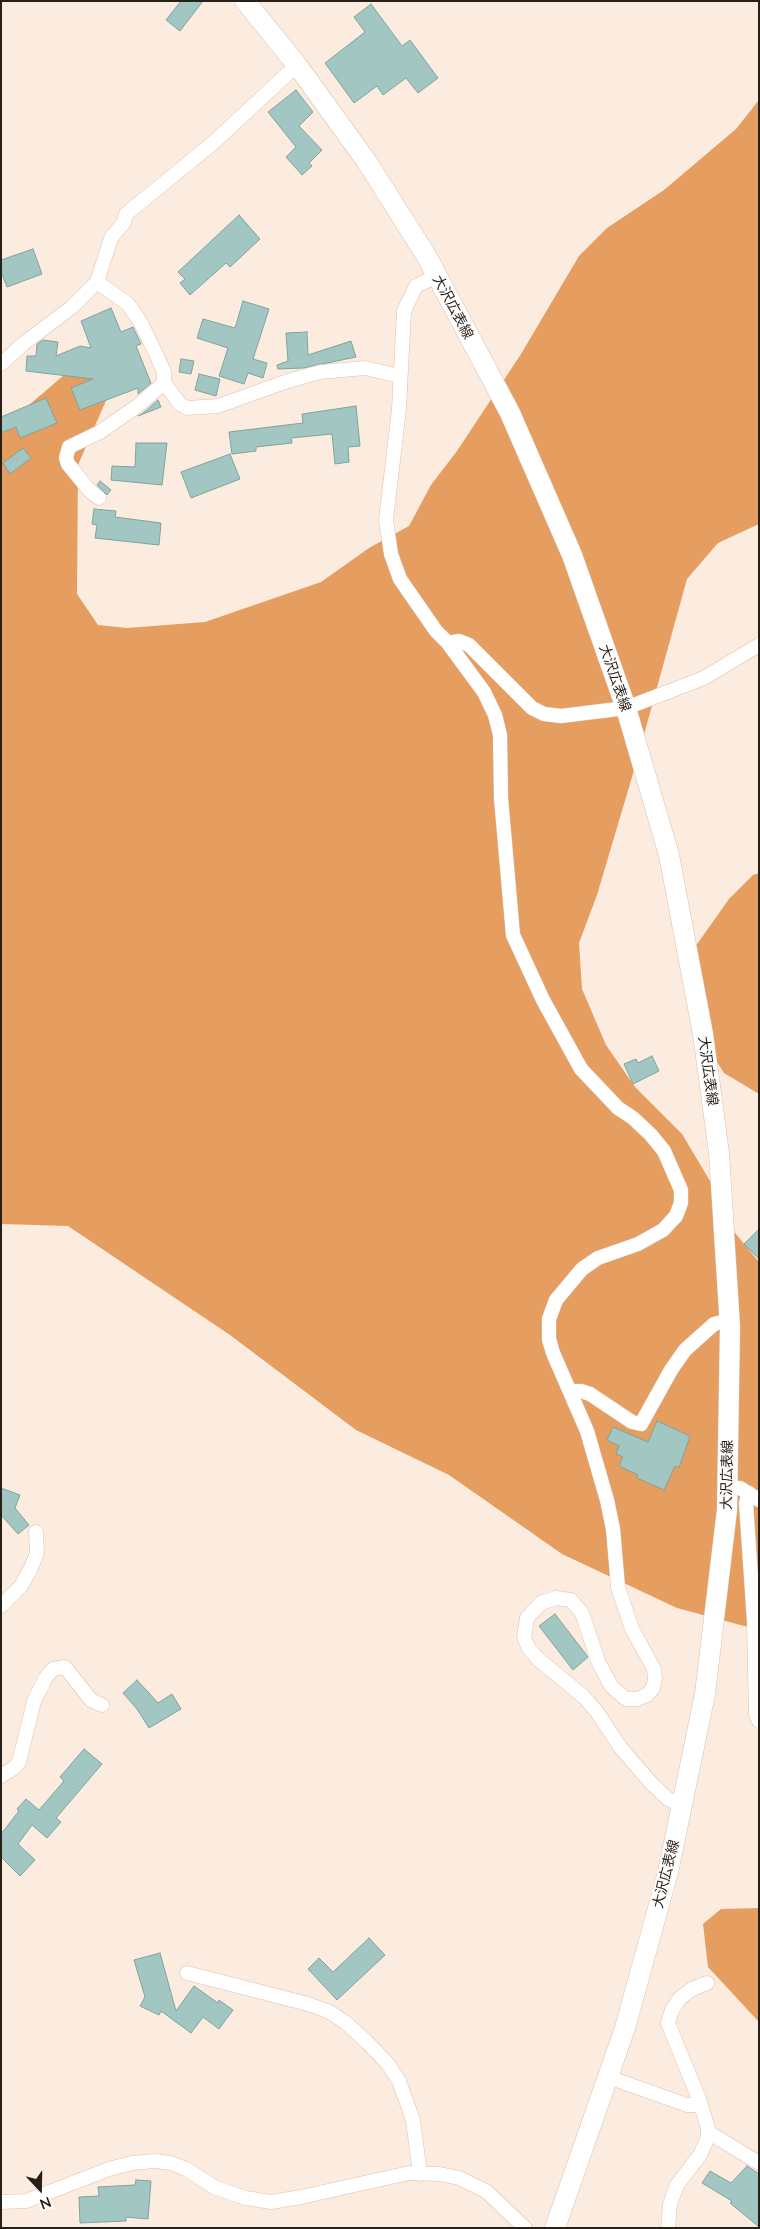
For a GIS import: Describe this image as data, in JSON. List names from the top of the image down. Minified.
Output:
{"streets":{"main road":["大沢広表線"]},"north":"bottom"}
